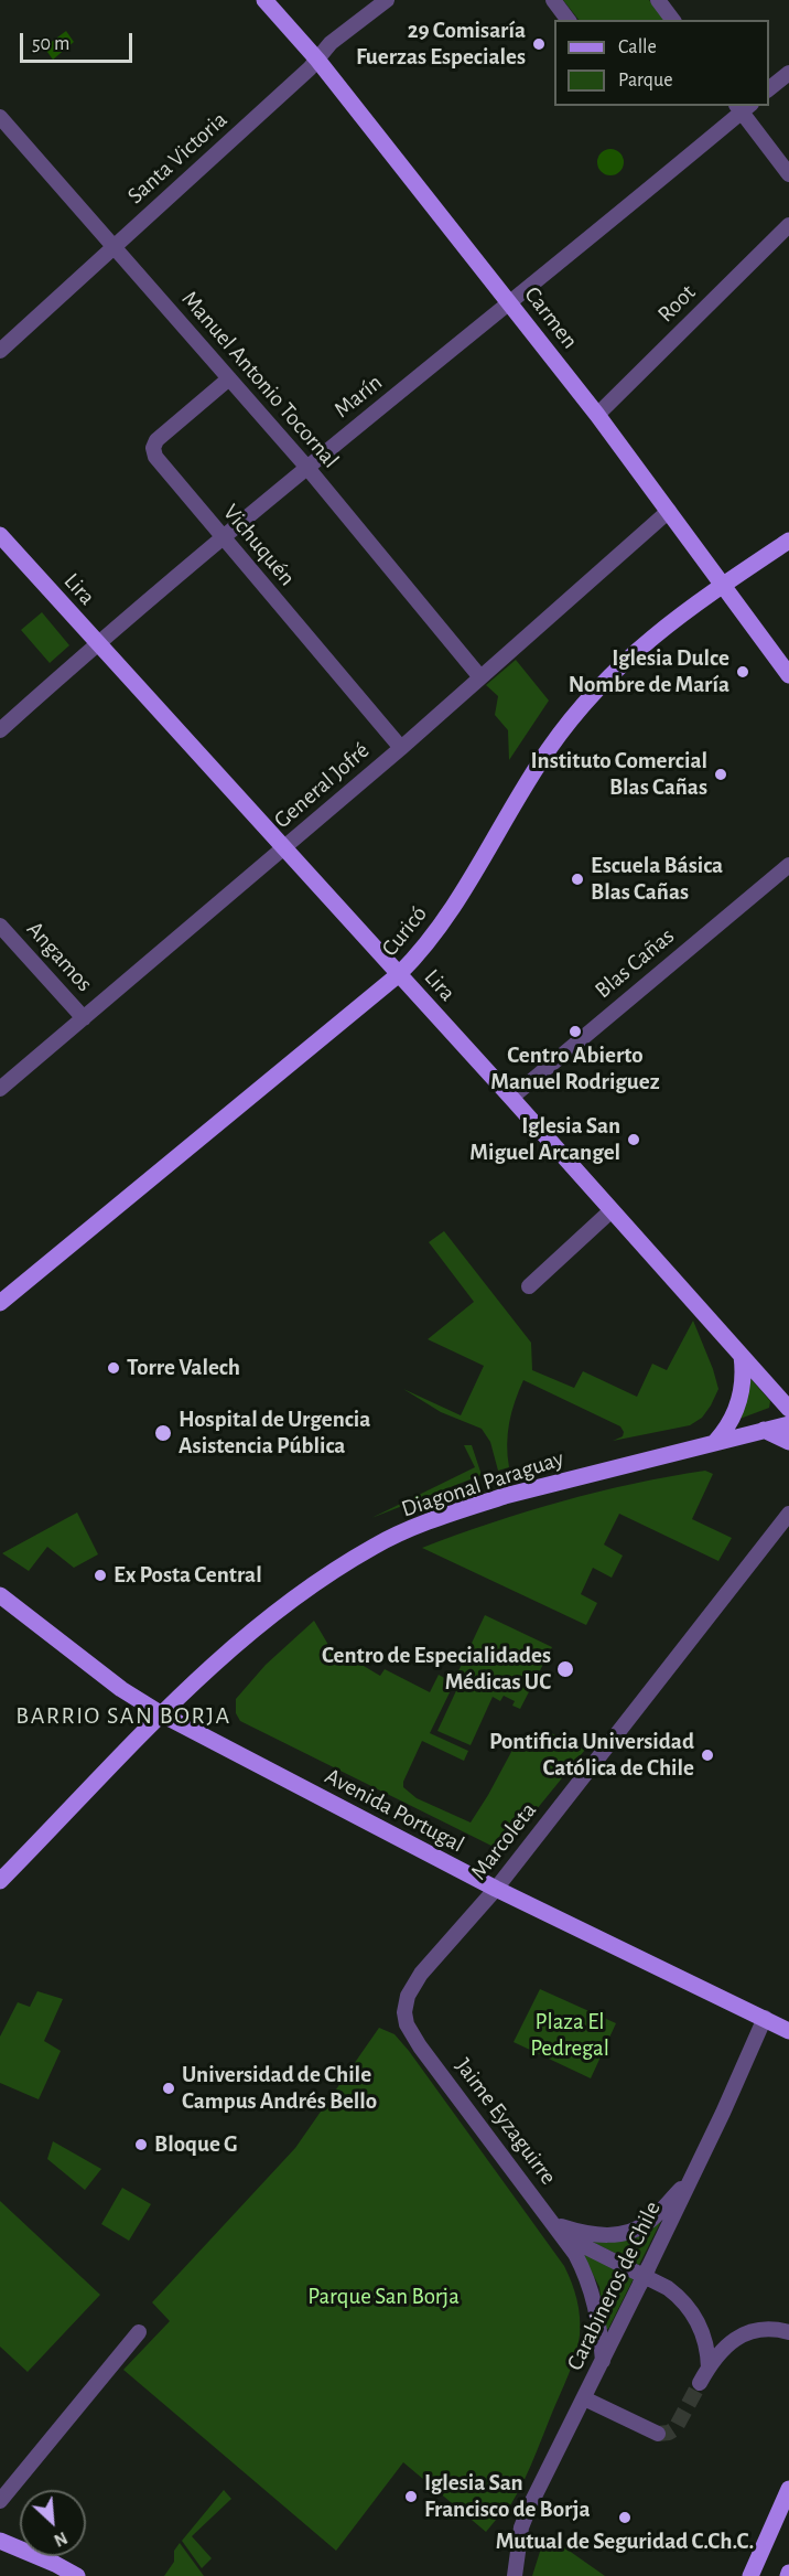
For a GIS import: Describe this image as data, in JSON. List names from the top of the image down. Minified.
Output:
{"streets":{"main road":["Carmen","Lira","Curicó","Diagonal Paraguay","Avenida Portugal"],"street":["Santa Victoria","Root","Manuel Antonio Tocornal","Marín","Vichuquén","General Jofré","Angamos","Blas Cañas","Marcoleta","Jaime Eyzaguirre","Carabineros de Chile"]},"crossings":[["Santa Victoria","Carmen"],["Santa Victoria","Manuel Antonio Tocornal"],["Root","Carmen"],["Carmen","Marín"],["Carmen","General Jofré"],["Carmen","Curicó"],["Manuel Antonio Tocornal","Marín"],["Manuel Antonio Tocornal","Vichuquén"],["Manuel Antonio Tocornal","General Jofré"],["Marín","Vichuquén"],["Marín","Lira"],["Vichuquén","General Jofré"],["Lira","General Jofré"],["Lira","Curicó"],["Lira","Blas Cañas"],["General Jofré","Angamos"],["Diagonal Paraguay","Avenida Portugal"],["Avenida Portugal","Marcoleta"],["Avenida Portugal","Carabineros de Chile"],["Marcoleta","Jaime Eyzaguirre"],["Jaime Eyzaguirre","Carabineros de Chile"]],"districts":["BARRIO SAN BORJA"],"parks":["Plaza El Pedregal","Parque San Borja"],"places":["29 Comisaría Fuerzas Especiales","Iglesia Dulce Nombre de María","Instituto Comercial Blas Cañas","Escuela Básica Blas Cañas","Centro Abierto Manuel Rodriguez","Iglesia San Miguel Arcangel","Torre Valech","Hospital de Urgencia Asistencia Pública","Ex Posta Central","Centro de Especialidades Médicas UC","Pontificia Universidad Católica de Chile","Universidad de Chile Campus Andrés Bello","Bloque G","Iglesia San Francisco de Borja","Mutual de Seguridad C.Ch.C."],"legend":["Calle","Parque"],"scale_bar":"50 m","north":"bottom right"}
